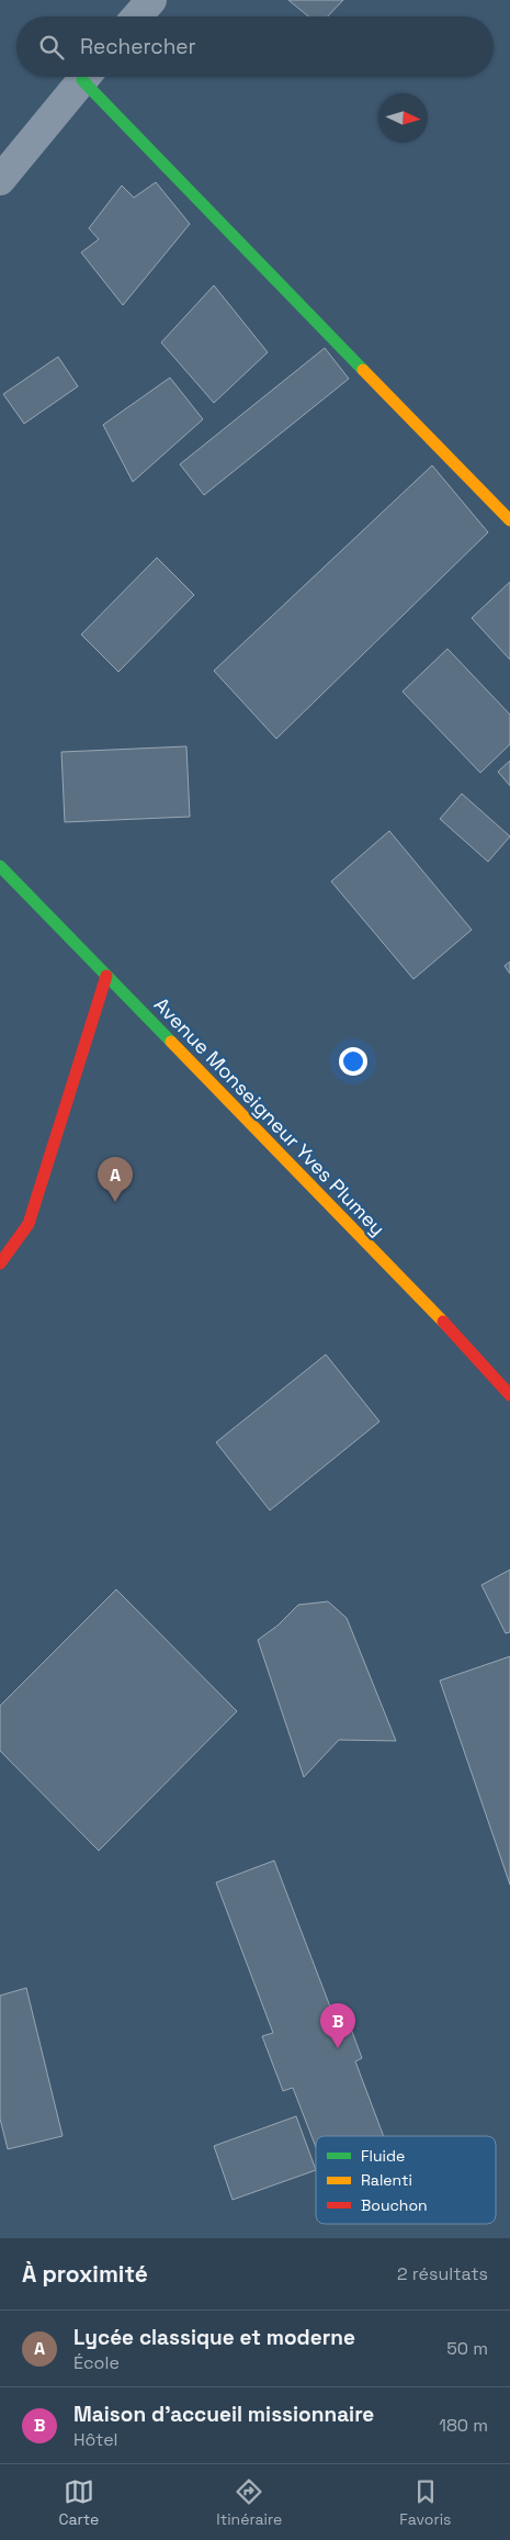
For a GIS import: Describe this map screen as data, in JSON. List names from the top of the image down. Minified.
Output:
{"streets":{"street":["Avenue Monseigneur Yves Plumey"]},"legend":["Fluide","Ralenti","Bouchon"],"north":"right","page":{"search":"Rechercher","pins":["A","B"],"heading":["À proximité","2 résultats"],"list":[{"mark":"A","name":"Lycée classique et moderne","note":"École","value":"50 m"},{"mark":"B","name":"Maison d'accueil missionnaire","note":"Hôtel","value":"180 m"}],"nav":["Carte","Itinéraire","Favoris"]}}
